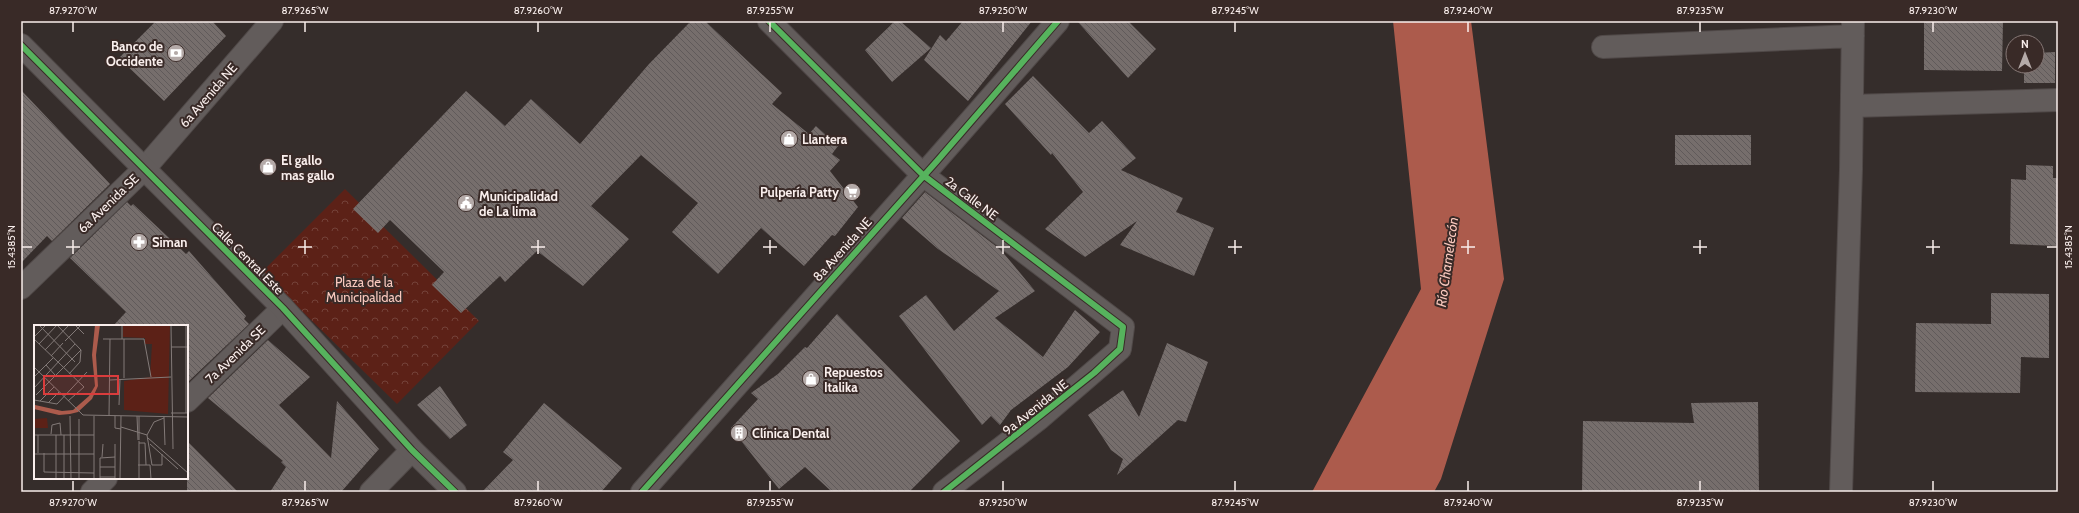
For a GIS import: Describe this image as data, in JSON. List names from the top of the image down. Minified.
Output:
{"streets":{"street":["6a Avenida NE","2a Calle NE","6a Avenida SE","8a Avenida NE","Calle Central Este","7a Avenida SE","9a Avenida NE"]},"crossings":[["6a Avenida NE","6a Avenida SE"],["6a Avenida NE","Calle Central Este"],["2a Calle NE","8a Avenida NE"],["2a Calle NE","9a Avenida NE"],["6a Avenida SE","Calle Central Este"],["Calle Central Este","7a Avenida SE"]],"water":["Río Chamelecón"],"parks":["Plaza de la Municipalidad"],"places":{"bank":["Banco de Occidente"],"shop":["Llantera","El gallo mas gallo","Repuestos Italika"],"supermarket":["Pulpería Patty"],"public building":["Municipalidad de La lima"],"pharmacy":["Siman"],"building":["Clínica Dental"]},"north":"top","coordinates":["87.9270°W","87.9265°W","87.9260°W","87.9255°W","87.9250°W","87.9245°W","87.9240°W","87.9235°W","87.9230°W","15.4385°N"]}
